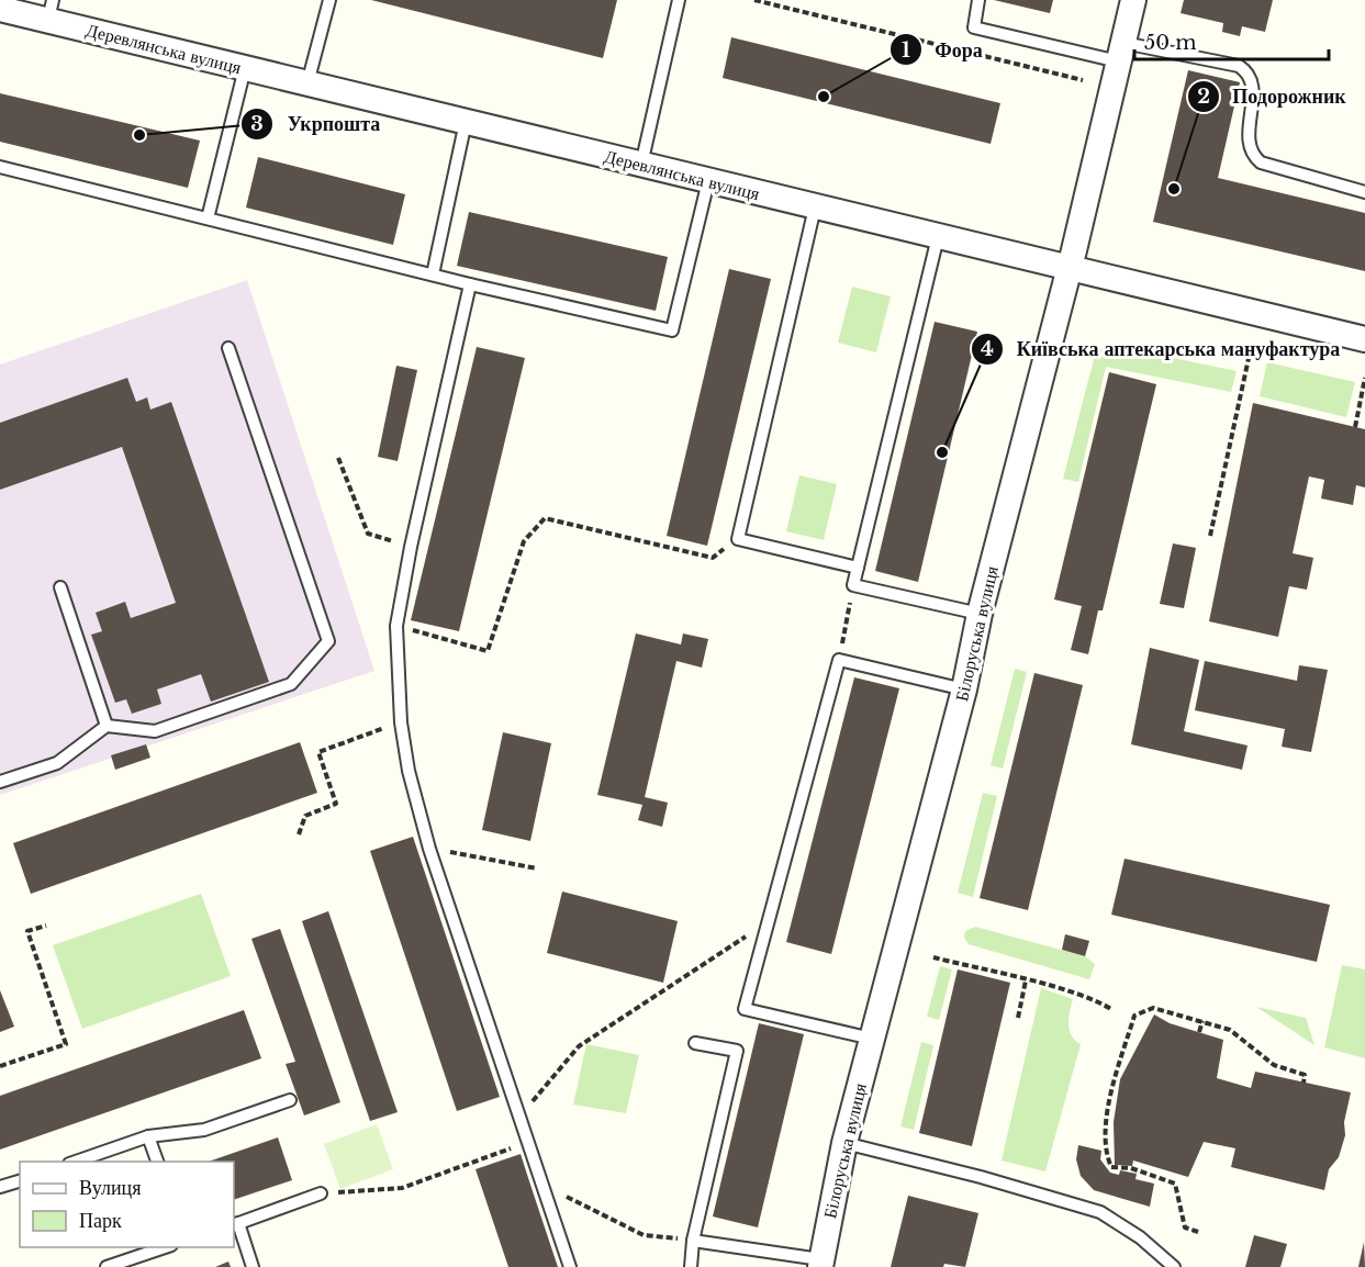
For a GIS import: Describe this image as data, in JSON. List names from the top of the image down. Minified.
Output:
{"streets":{"street":["Деревлянська вулиця","Білоруська вулиця"]},"crossings":[["Деревлянська вулиця","Білоруська вулиця"]],"places":["Фора","Укрпошта","Подорожник","Київська аптекарська мануфактура"],"legend":["Вулиця","Парк"],"scale_bar":"50 m"}
